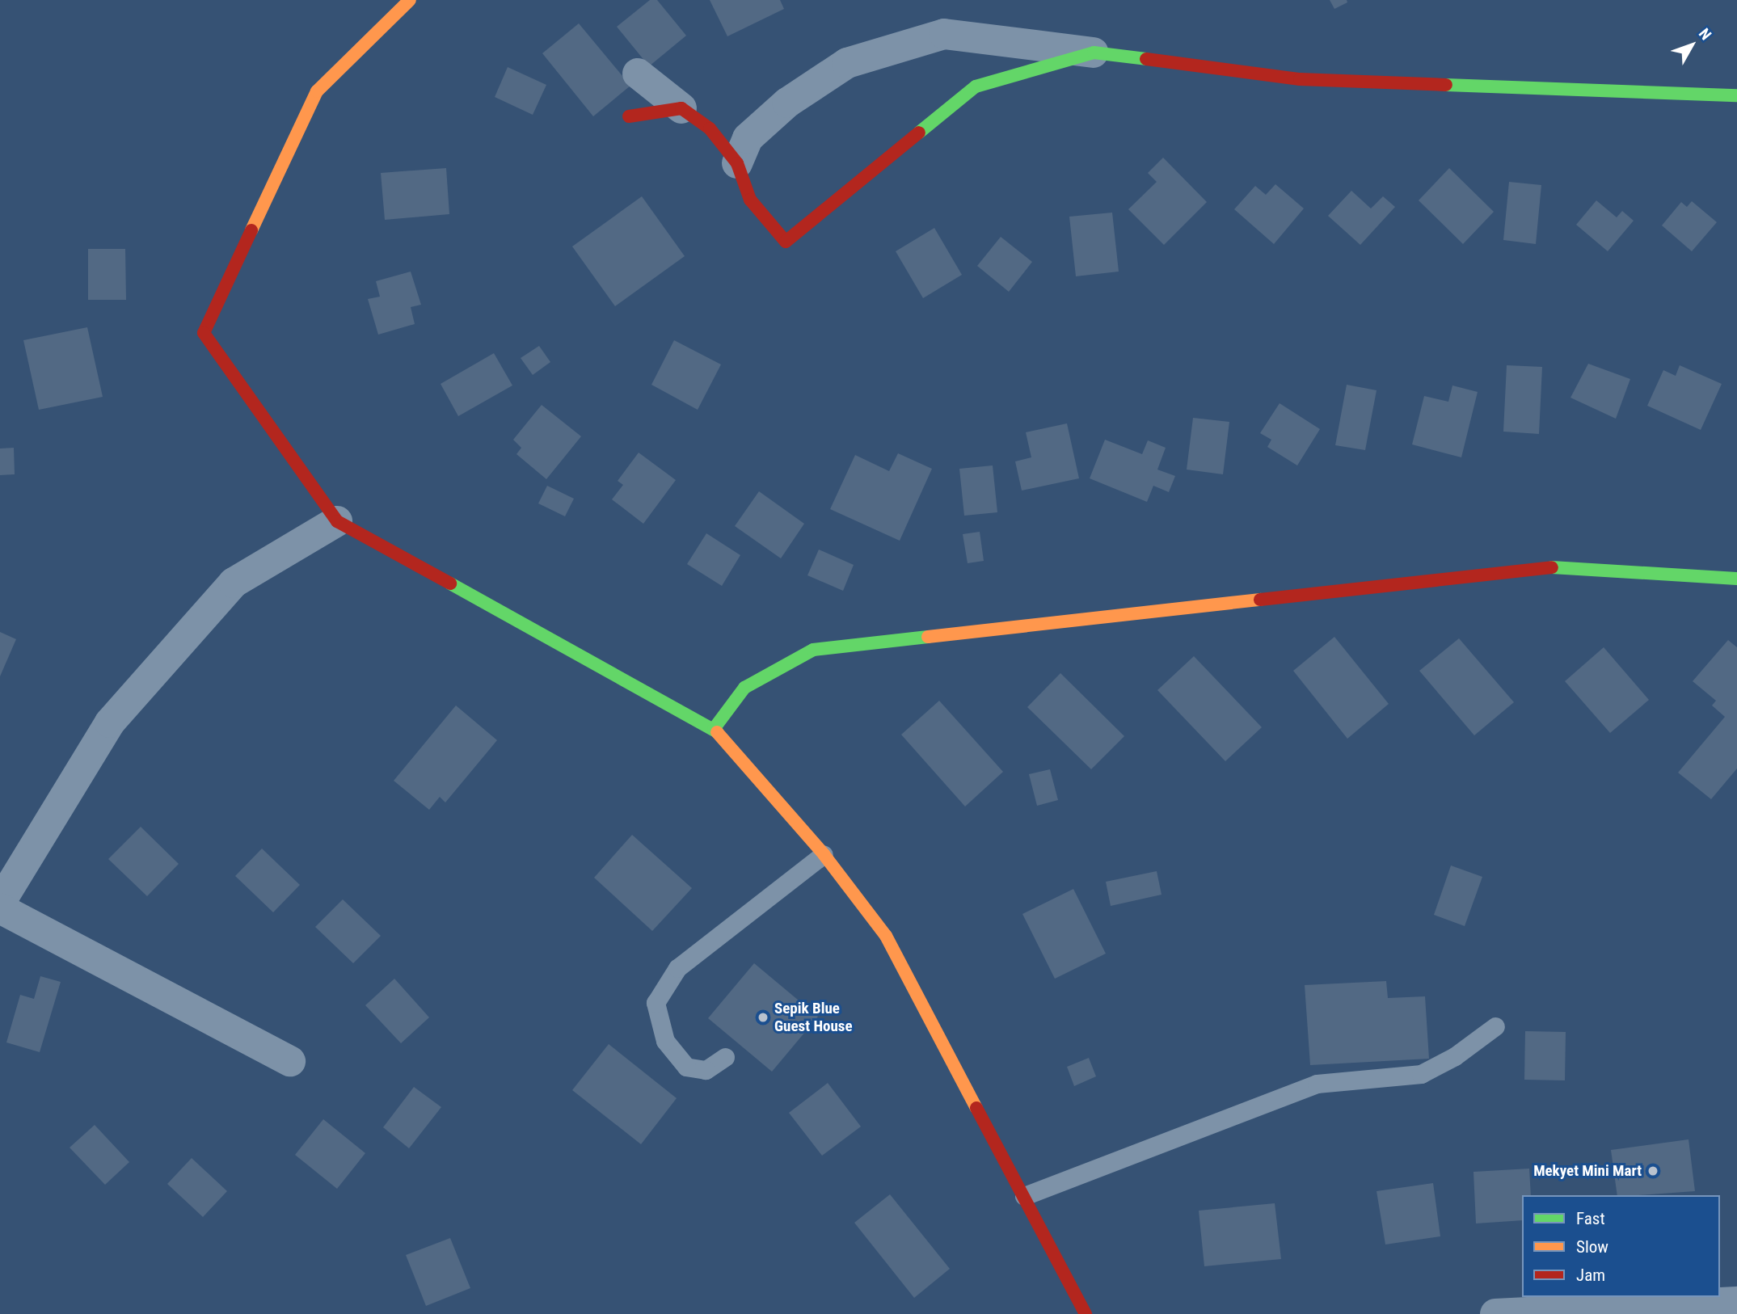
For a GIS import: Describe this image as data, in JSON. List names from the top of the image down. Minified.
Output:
{"places":["Sepik Blue Guest House","Mekyet Mini Mart"],"legend":["Fast","Slow","Jam"],"north":"top right"}
